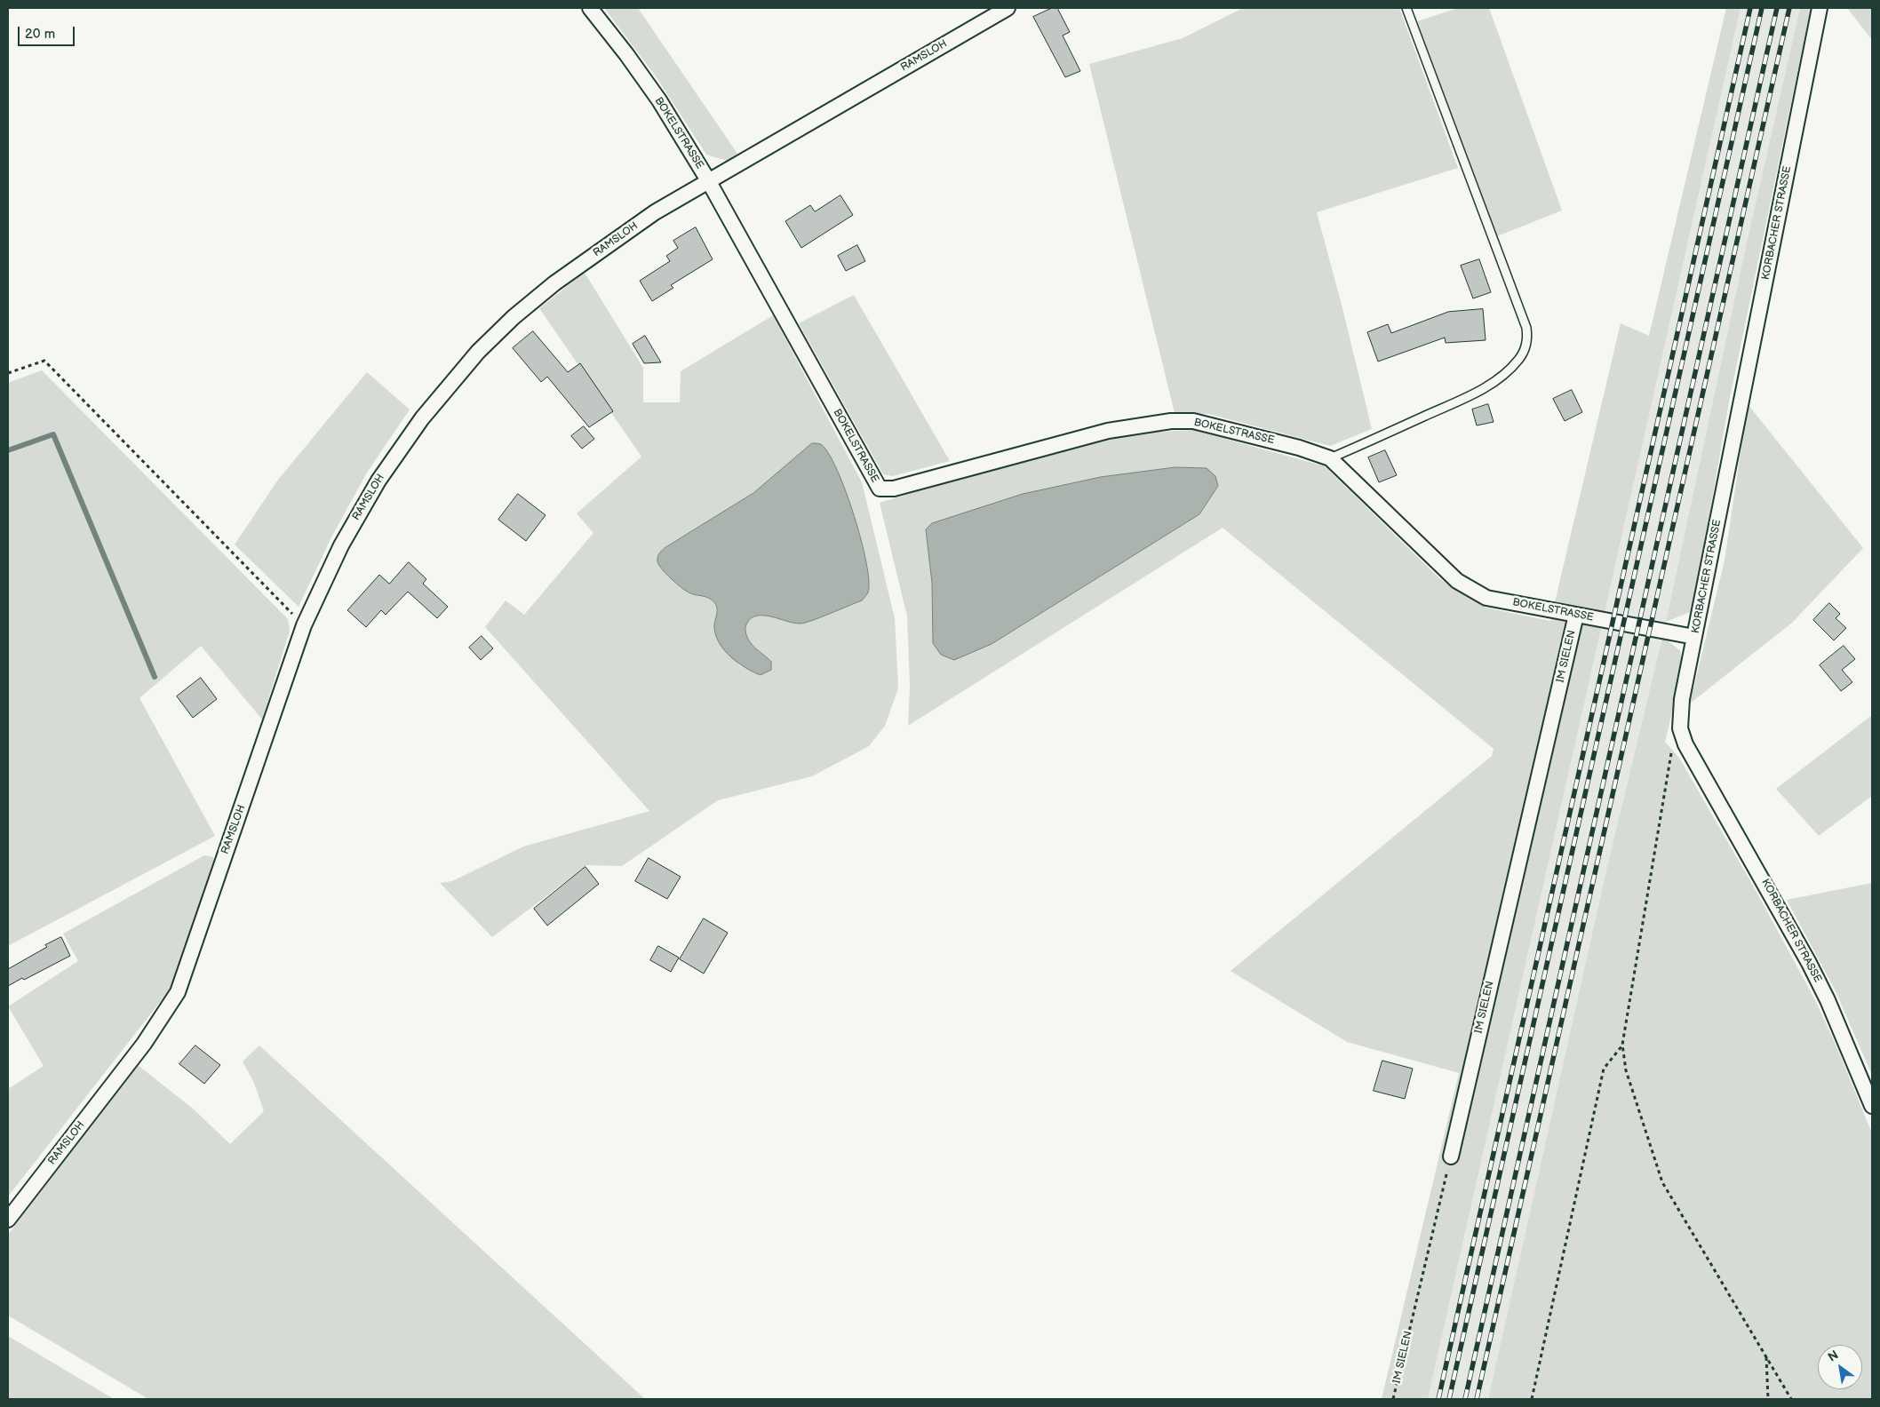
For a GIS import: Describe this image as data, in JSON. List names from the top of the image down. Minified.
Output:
{"streets":{"street":["RAMSLOH","BOKELSTRASSE","KORBACHER STRASSE","IM SIELEN"]},"crossings":[["RAMSLOH","BOKELSTRASSE"],["BOKELSTRASSE","KORBACHER STRASSE"],["BOKELSTRASSE","IM SIELEN"]],"scale_bar":"20 m","north":"top left"}
